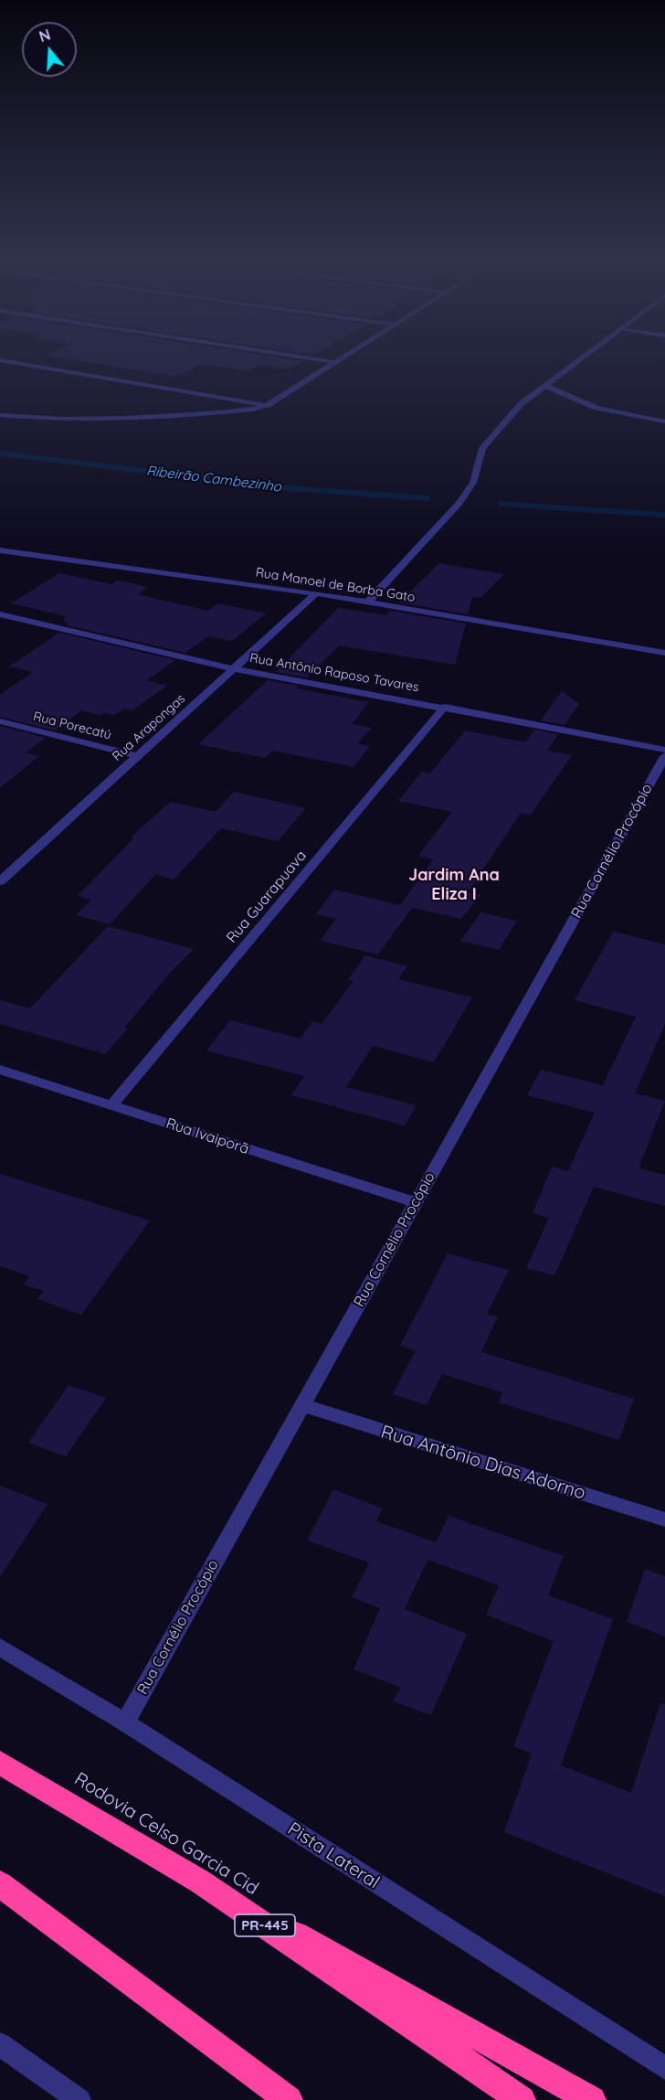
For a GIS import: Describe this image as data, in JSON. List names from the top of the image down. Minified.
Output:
{"streets":{"highway":["Rodovia Celso Garcia Cid","PR-445"],"street":["Rua Manoel de Borba Gato","Rua Antônio Raposo Tavares","Rua Porecatú","Rua Arapongas","Rua Cornélio Procópio","Rua Guarapuava","Rua Ivaiporã","Rua Antônio Dias Adorno","Pista Lateral"]},"crossings":[["Rua Manoel de Borba Gato","Rua Arapongas"],["Rua Antônio Raposo Tavares","Rua Arapongas"],["Rua Antônio Raposo Tavares","Rua Guarapuava"],["Rua Porecatú","Rua Arapongas"],["Rua Cornélio Procópio","Rua Ivaiporã"],["Rua Cornélio Procópio","Rua Antônio Dias Adorno"],["Rua Cornélio Procópio","Pista Lateral"],["Rua Guarapuava","Rua Ivaiporã"]],"districts":["Jardim Ana Eliza I"],"water":["Ribeirão Cambezinho"],"north":"top"}
